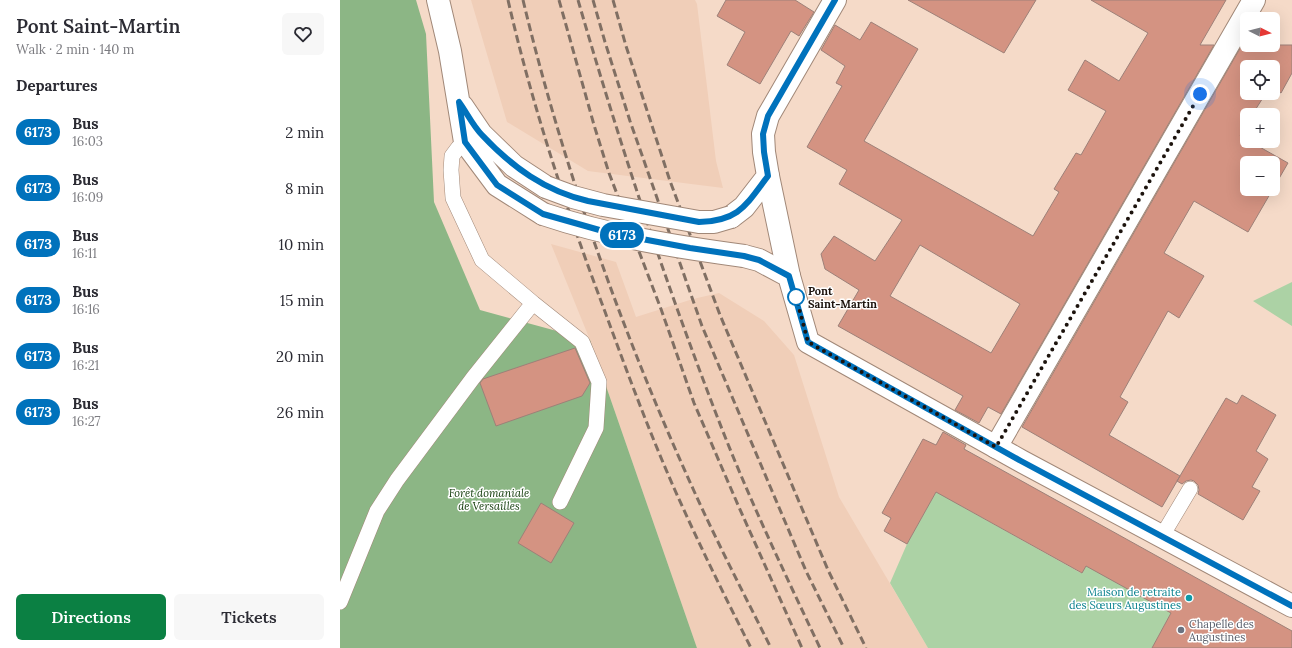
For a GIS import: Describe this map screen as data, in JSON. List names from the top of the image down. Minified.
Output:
{"parks":["Forêt domaniale de Versailles"],"places":["Pont Saint-Martin","Maison de retraite des Sœurs Augustines","Chapelle des Augustines"],"lines":["bus line 6173"],"north":"right","page":{"heading":[["Pont Saint-Martin","Walk · 2 min · 140 m"],"Departures"],"on_map":"6173","map_buttons":["+","−"],"list":[{"mark":"6173","name":"Bus","note":"16:03","value":"2 min"},{"mark":"6173","name":"Bus","note":"16:09","value":"8 min"},{"mark":"6173","name":"Bus","note":"16:11","value":"10 min"},{"mark":"6173","name":"Bus","note":"16:16","value":"15 min"},{"mark":"6173","name":"Bus","note":"16:21","value":"20 min"},{"mark":"6173","name":"Bus","note":"16:27","value":"26 min"}],"buttons":["Directions","Tickets"]}}
